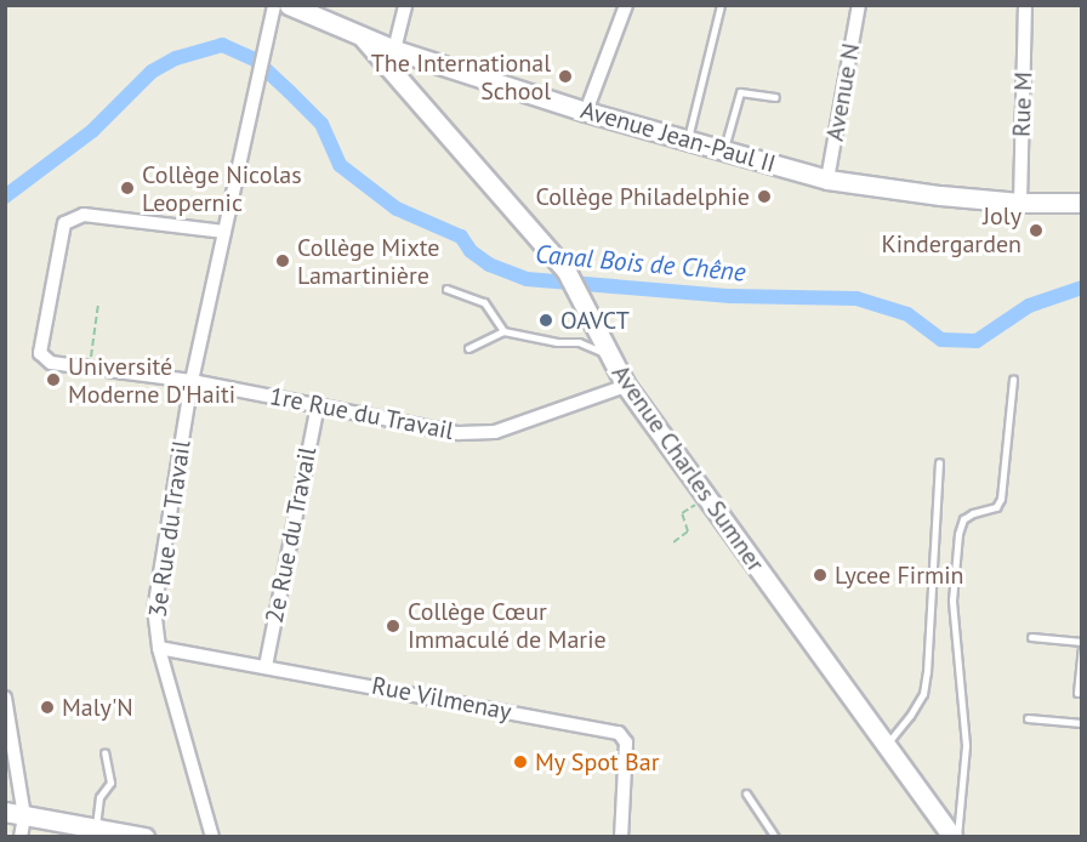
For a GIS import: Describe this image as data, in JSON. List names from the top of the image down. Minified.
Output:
{"streets":{"street":["Avenue N","Rue M","Avenue Jean-Paul II","1re Rue du Travail","Avenue Charles Sumner","3e Rue du Travail","2e Rue du Travail","Rue Vilmenay"]},"crossings":[["Avenue N","Avenue Jean-Paul II"],["Rue M","Avenue Jean-Paul II"],["Avenue Jean-Paul II","Avenue Charles Sumner"],["1re Rue du Travail","Avenue Charles Sumner"],["1re Rue du Travail","3e Rue du Travail"],["1re Rue du Travail","2e Rue du Travail"],["3e Rue du Travail","Rue Vilmenay"],["2e Rue du Travail","Rue Vilmenay"]],"water":["Canal Bois de Chêne"],"places":["The International School","Collège Nicolas Leopernic","Collège Philadelphie","Joly Kindergarden","Collège Mixte Lamartinière","OAVCT","Université Moderne D'Haiti","Lycee Firmin","Collège Cœur Immaculé de Marie","Maly'N","My Spot Bar"]}
